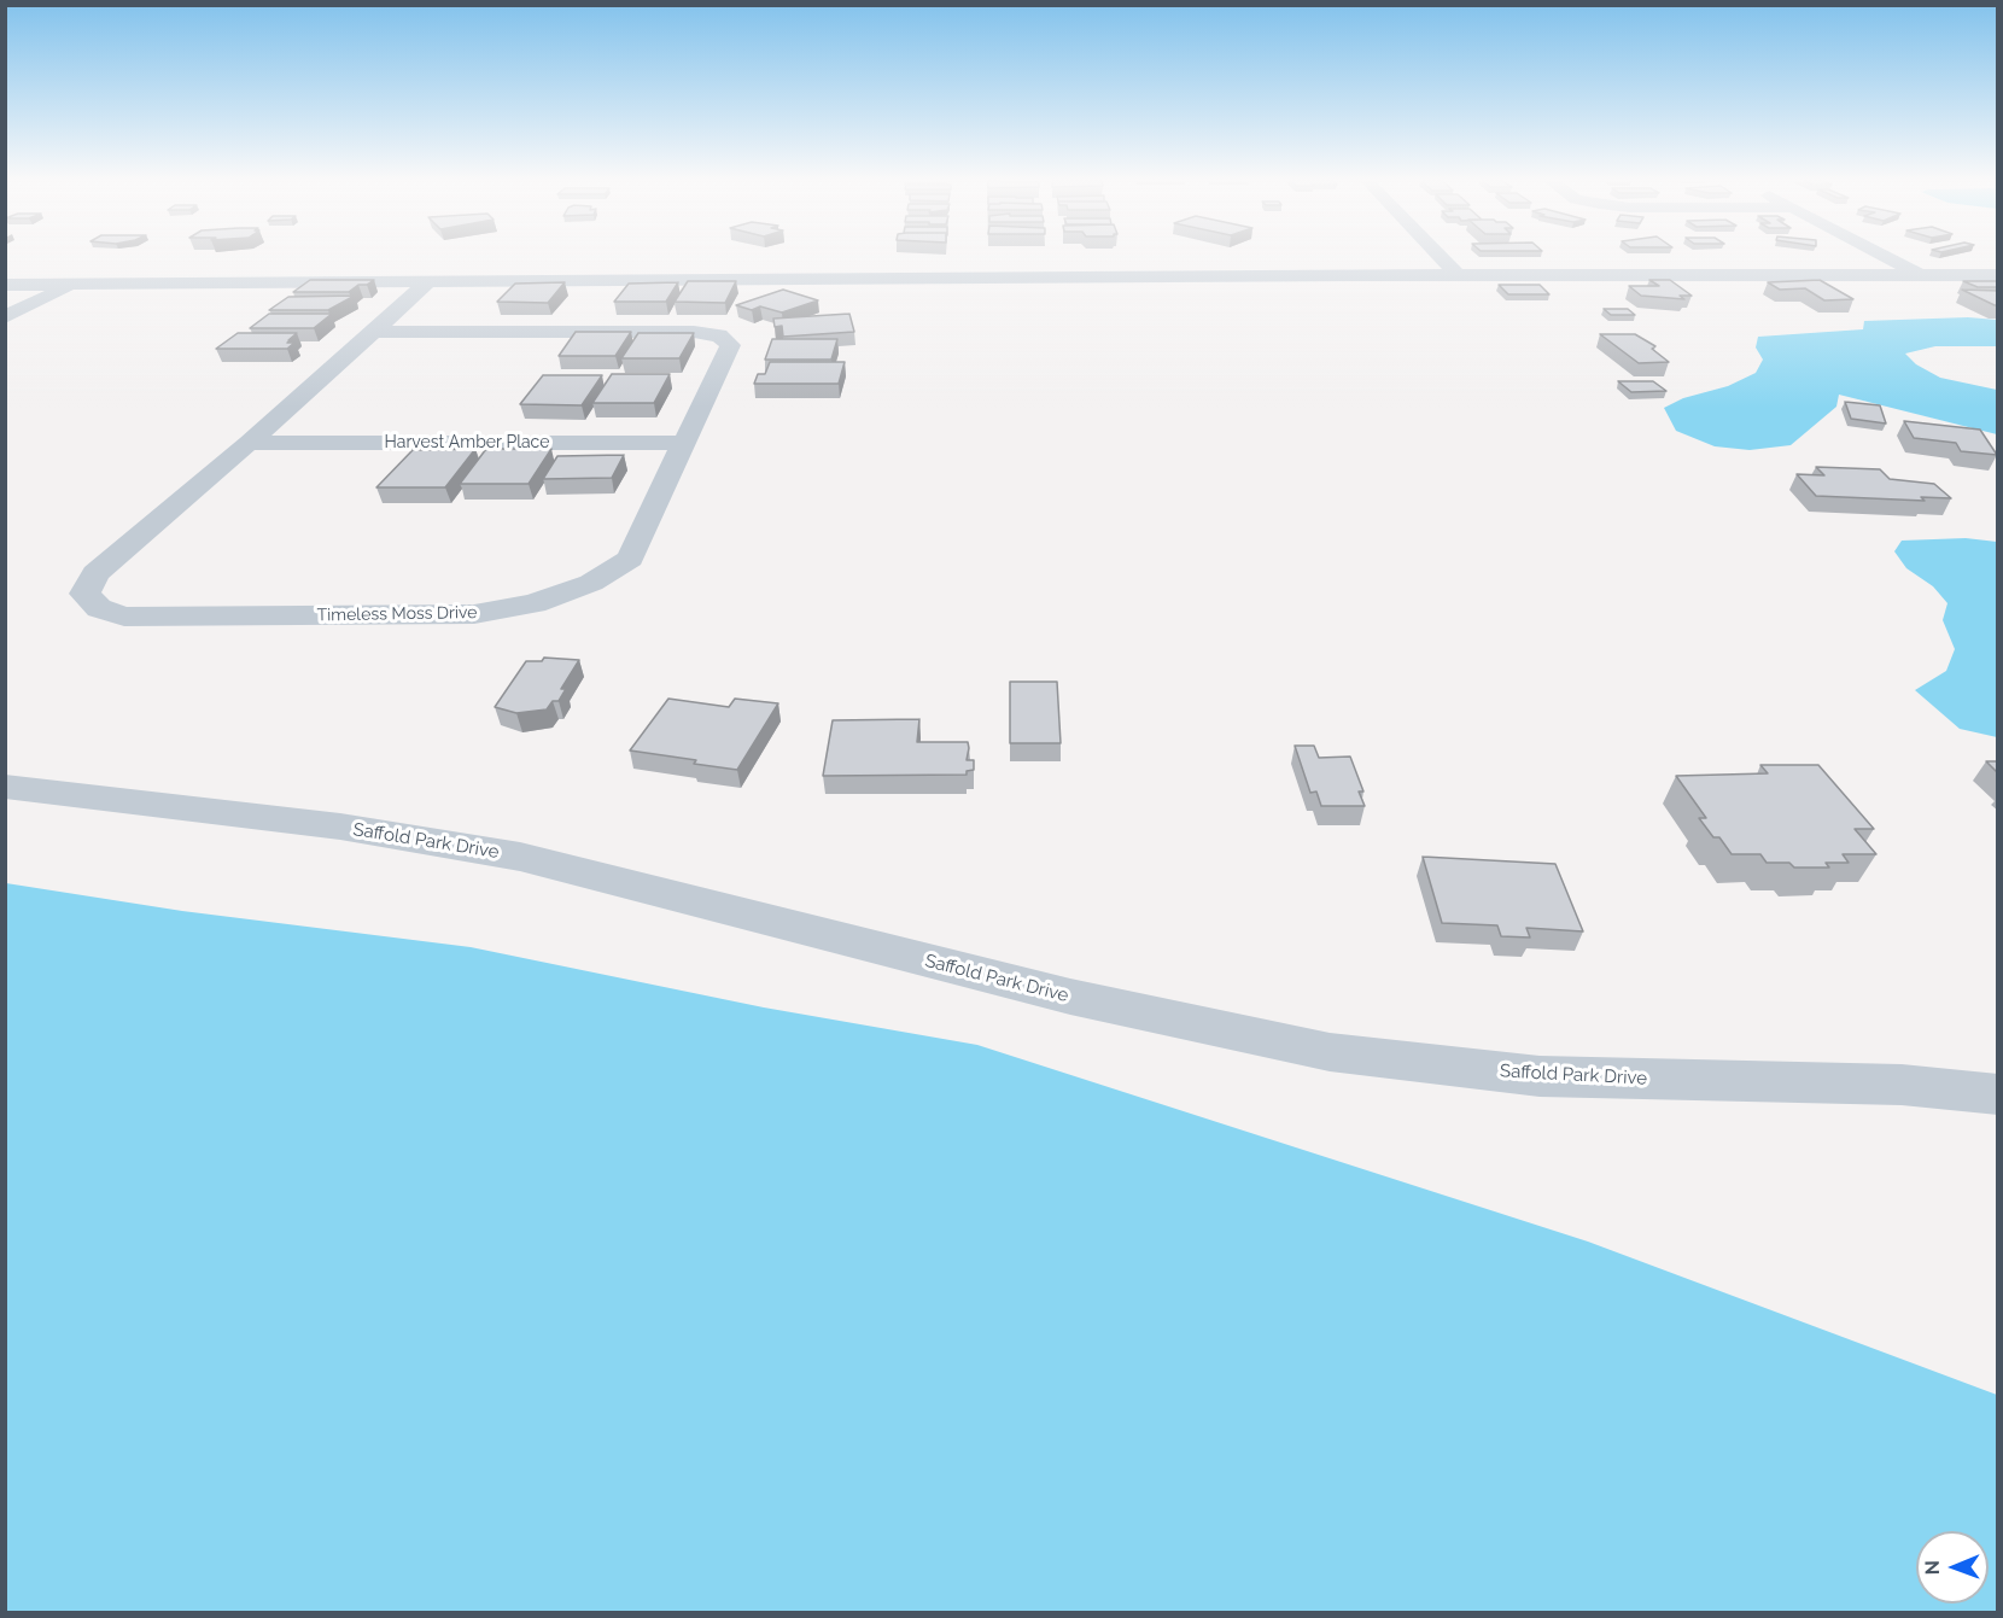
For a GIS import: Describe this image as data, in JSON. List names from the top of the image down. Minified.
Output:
{"streets":{"street":["Harvest Amber Place","Timeless Moss Drive","Saffold Park Drive"]},"crossings":[["Harvest Amber Place","Timeless Moss Drive"]],"north":"left"}
